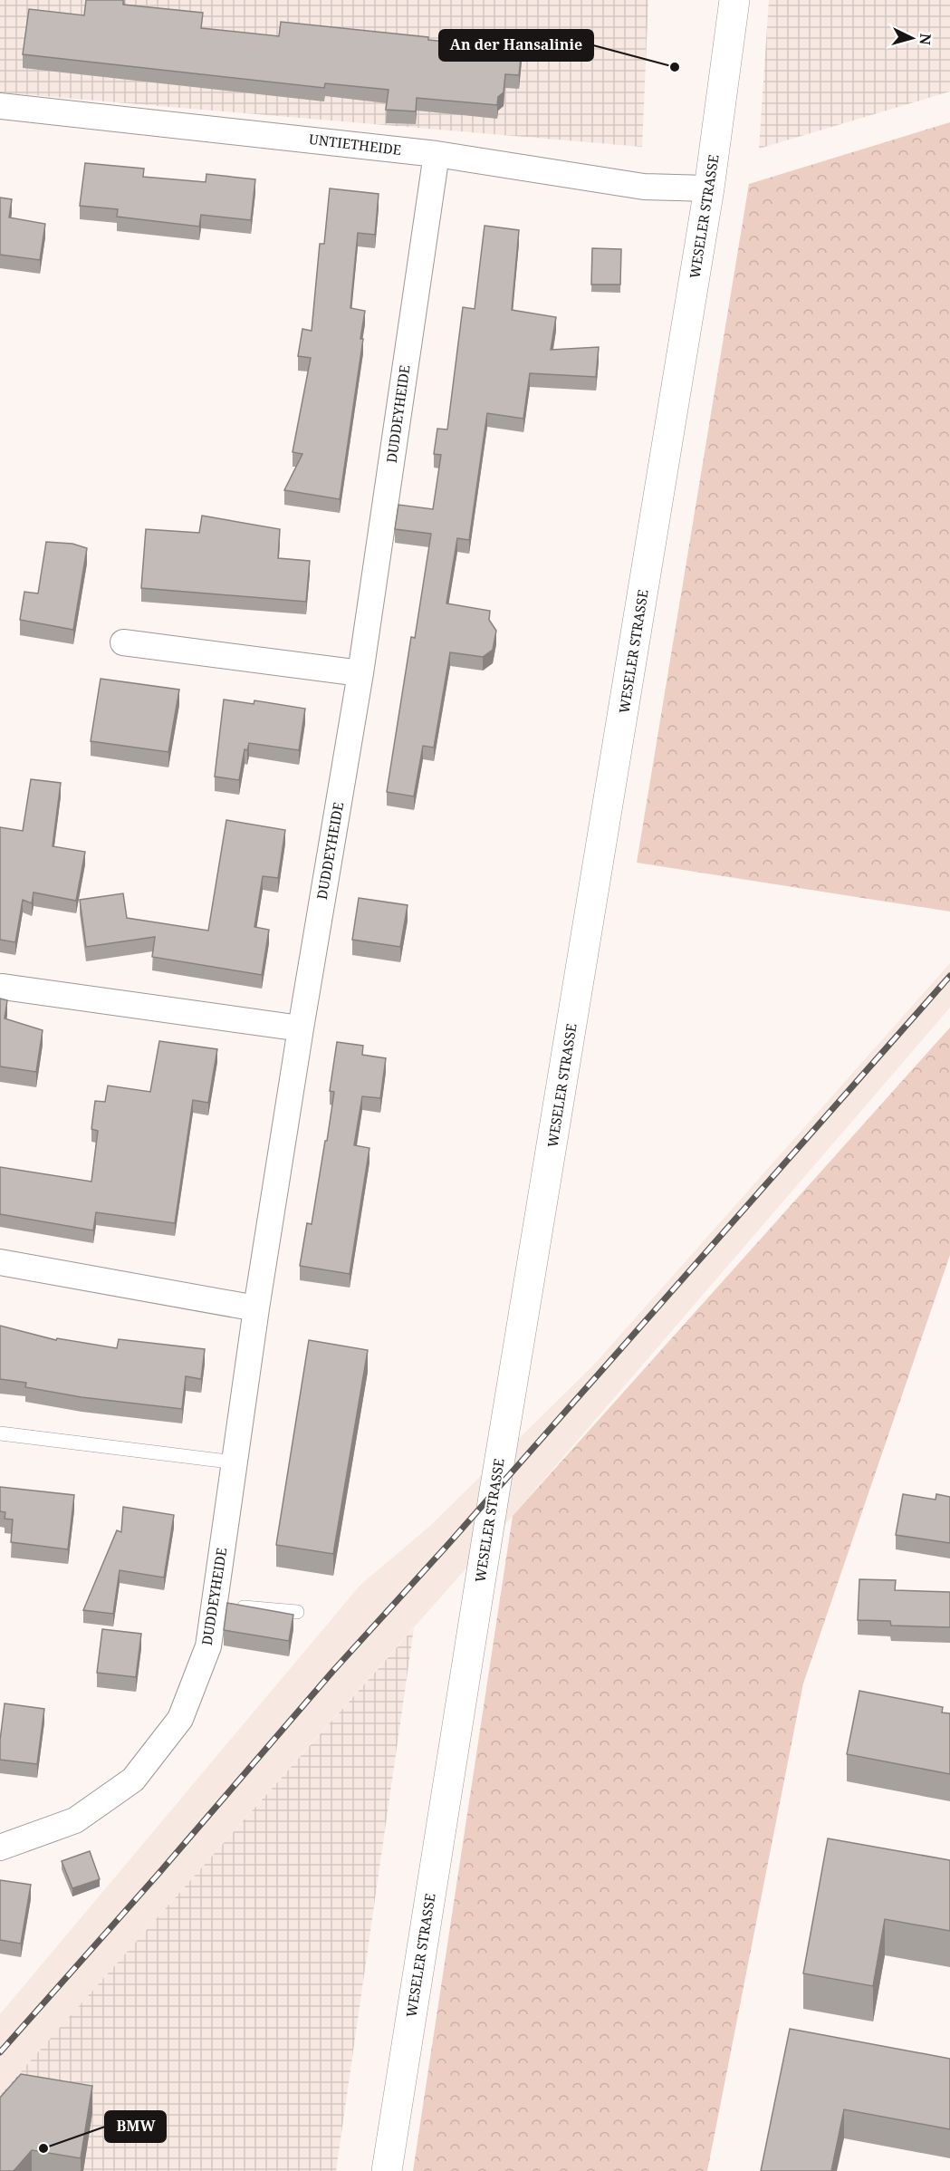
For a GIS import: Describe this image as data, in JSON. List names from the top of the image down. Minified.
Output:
{"streets":{"main road":["WESELER STRASSE"],"street":["UNTIETHEIDE","DUDDEYHEIDE"]},"crossings":[["UNTIETHEIDE","WESELER STRASSE"],["UNTIETHEIDE","DUDDEYHEIDE"]],"places":["An der Hansalinie","BMW"],"north":"right"}
